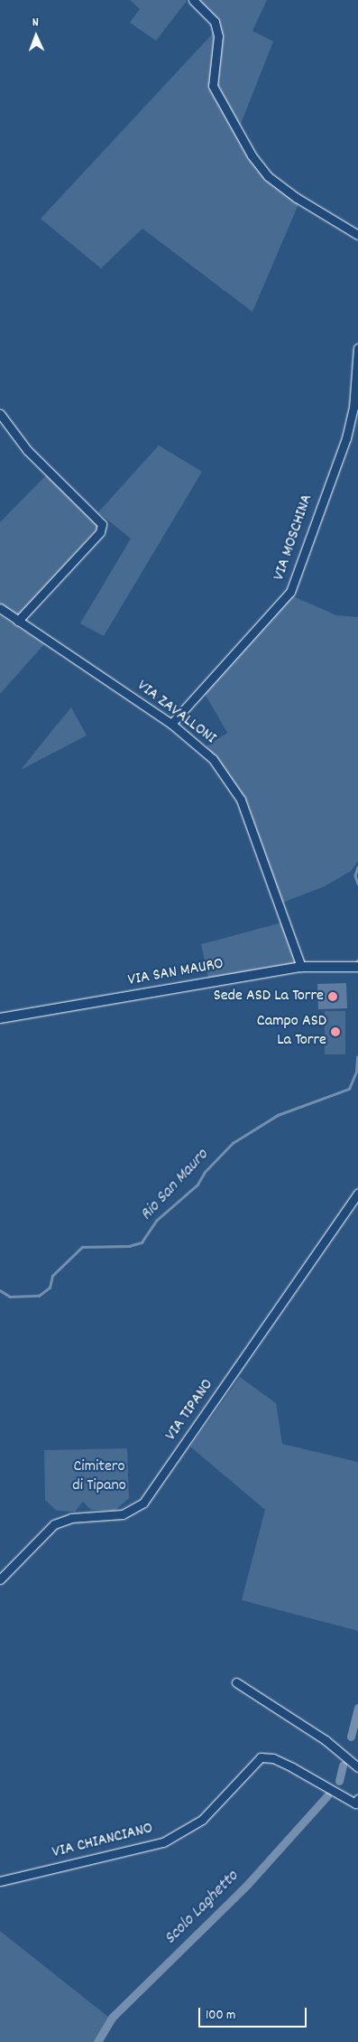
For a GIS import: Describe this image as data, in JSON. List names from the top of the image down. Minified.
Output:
{"streets":{"main road":["VIA SAN MAURO"],"street":["VIA MOSCHINA","VIA ZAVALLONI","VIA TIPANO","VIA CHIANCIANO"]},"crossings":[["VIA MOSCHINA","VIA ZAVALLONI"],["VIA ZAVALLONI","VIA SAN MAURO"]],"water":["Rio San Mauro","Scolo Laghetto"],"parks":["Cimitero di Tipano"],"places":["Sede ASD La Torre","Campo ASD La Torre"],"scale_bar":"100 m","north":"top"}
